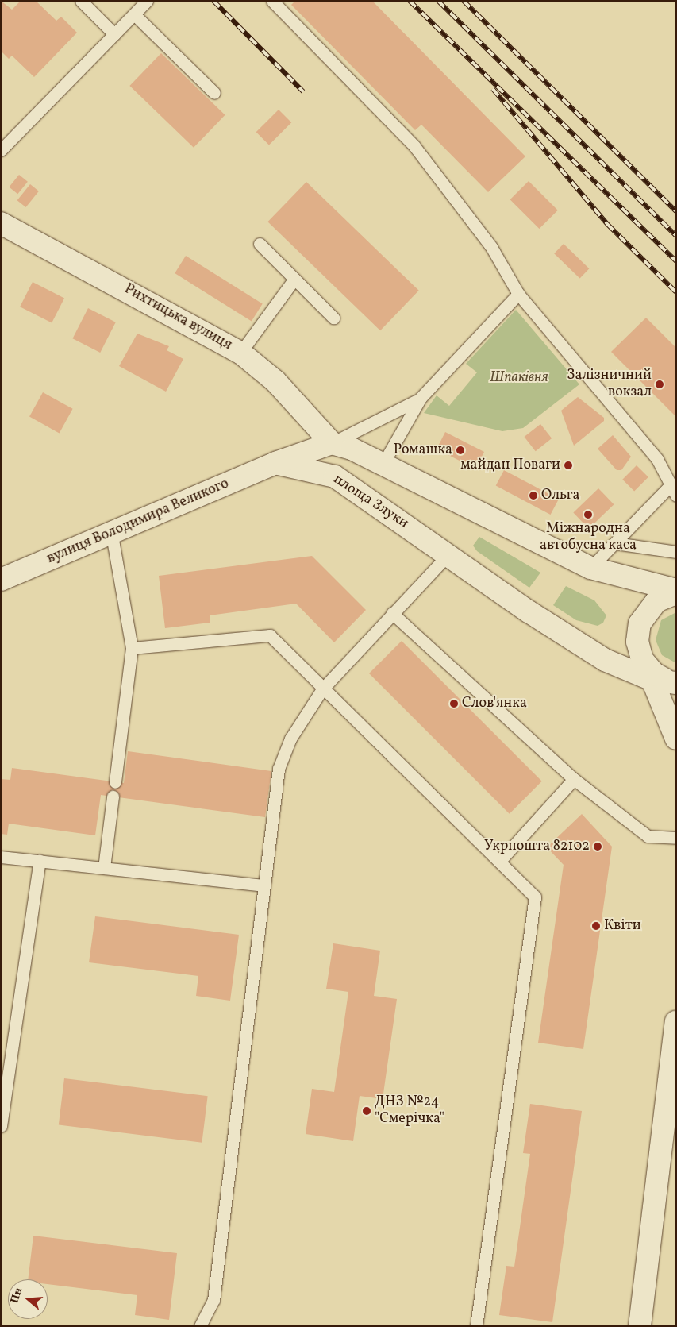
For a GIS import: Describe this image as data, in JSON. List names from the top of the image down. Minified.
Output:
{"streets":{"street":["Рихтицька вулиця","площа Злуки","вулиця Володимира Великого"]},"crossings":[["площа Злуки","вулиця Володимира Великого"]],"parks":["Шпаківня"],"places":["Залізничний вокзал","Ромашка","майдан Поваги","Ольга","Міжнародна автобусна каса","Слов'янка","Укрпошта 82102","Квіти","ДНЗ №24 \"Смерічка\""],"north":"left"}
